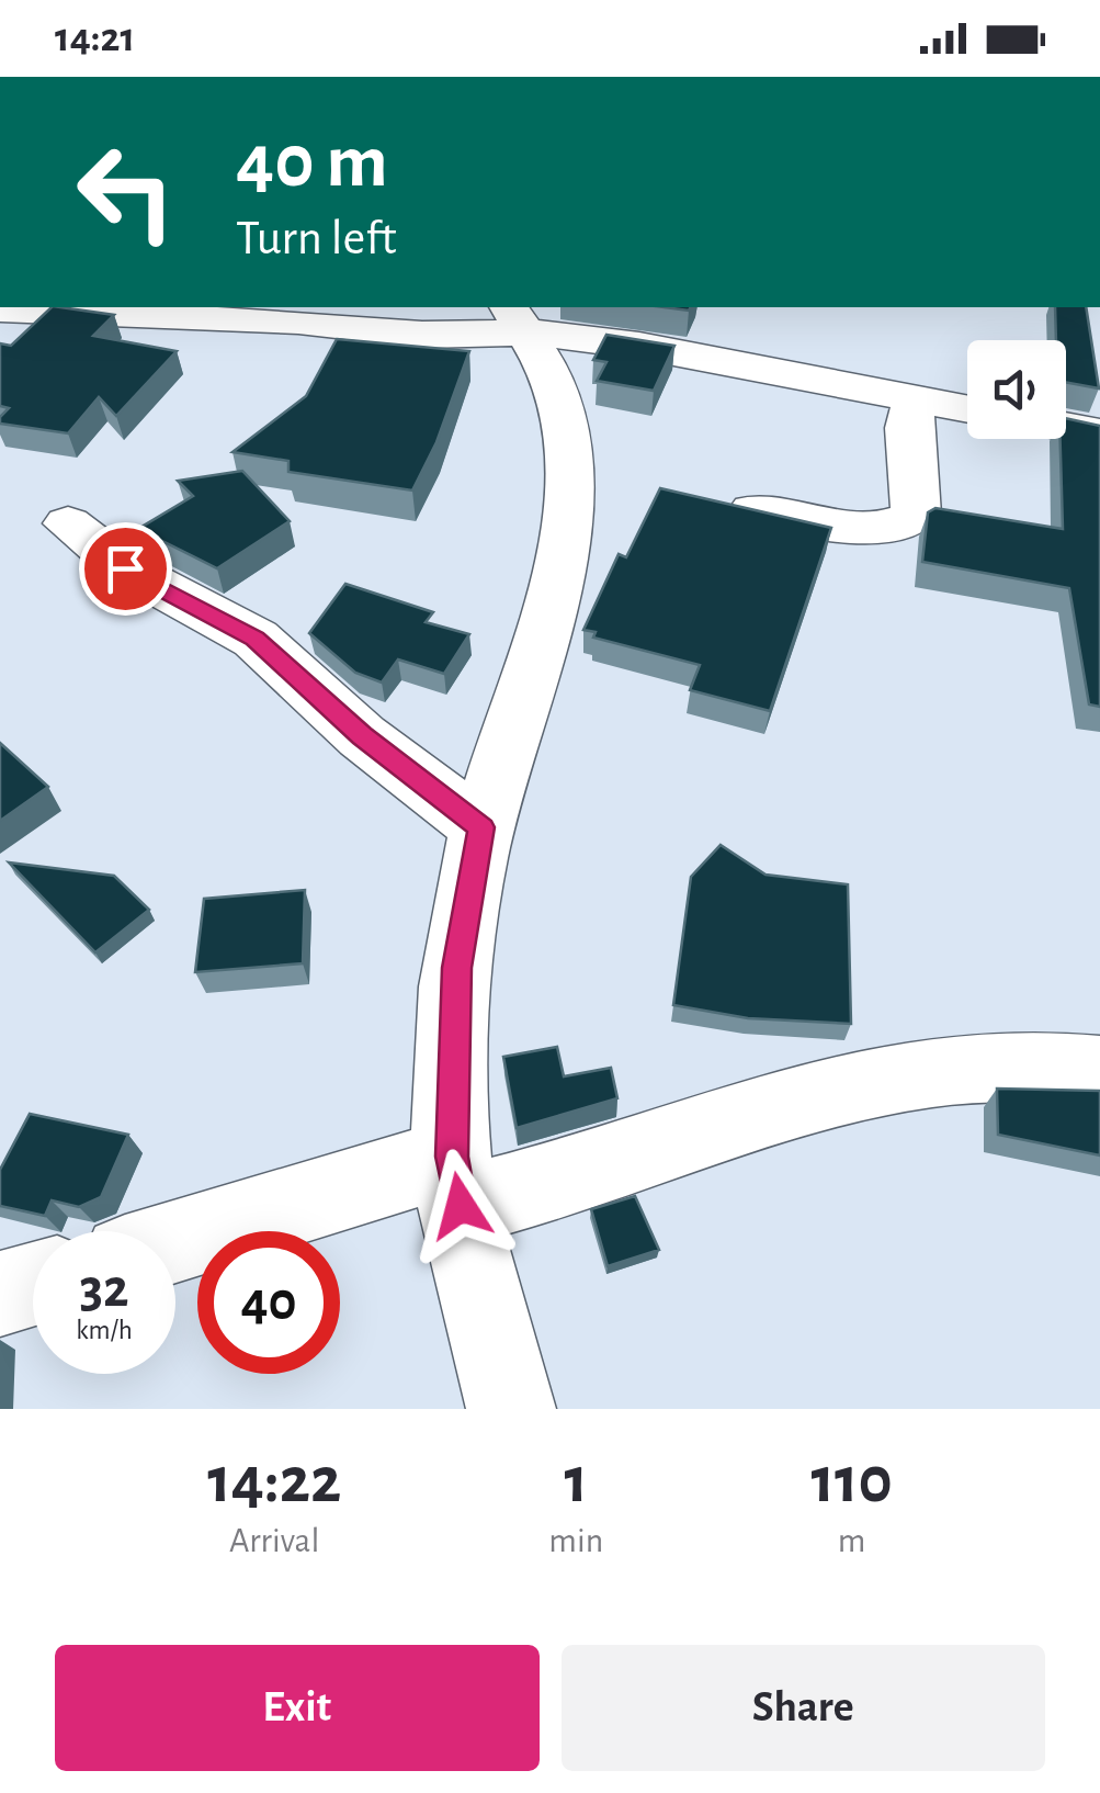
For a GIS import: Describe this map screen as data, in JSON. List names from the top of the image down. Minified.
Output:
{"page":{"status":"14:21","turn":["40 m","Turn left"],"speed":"32 km/h","limit":"40","eta":["14:22","Arrival","1","min","110","m"],"buttons":["Exit","Share"]}}
